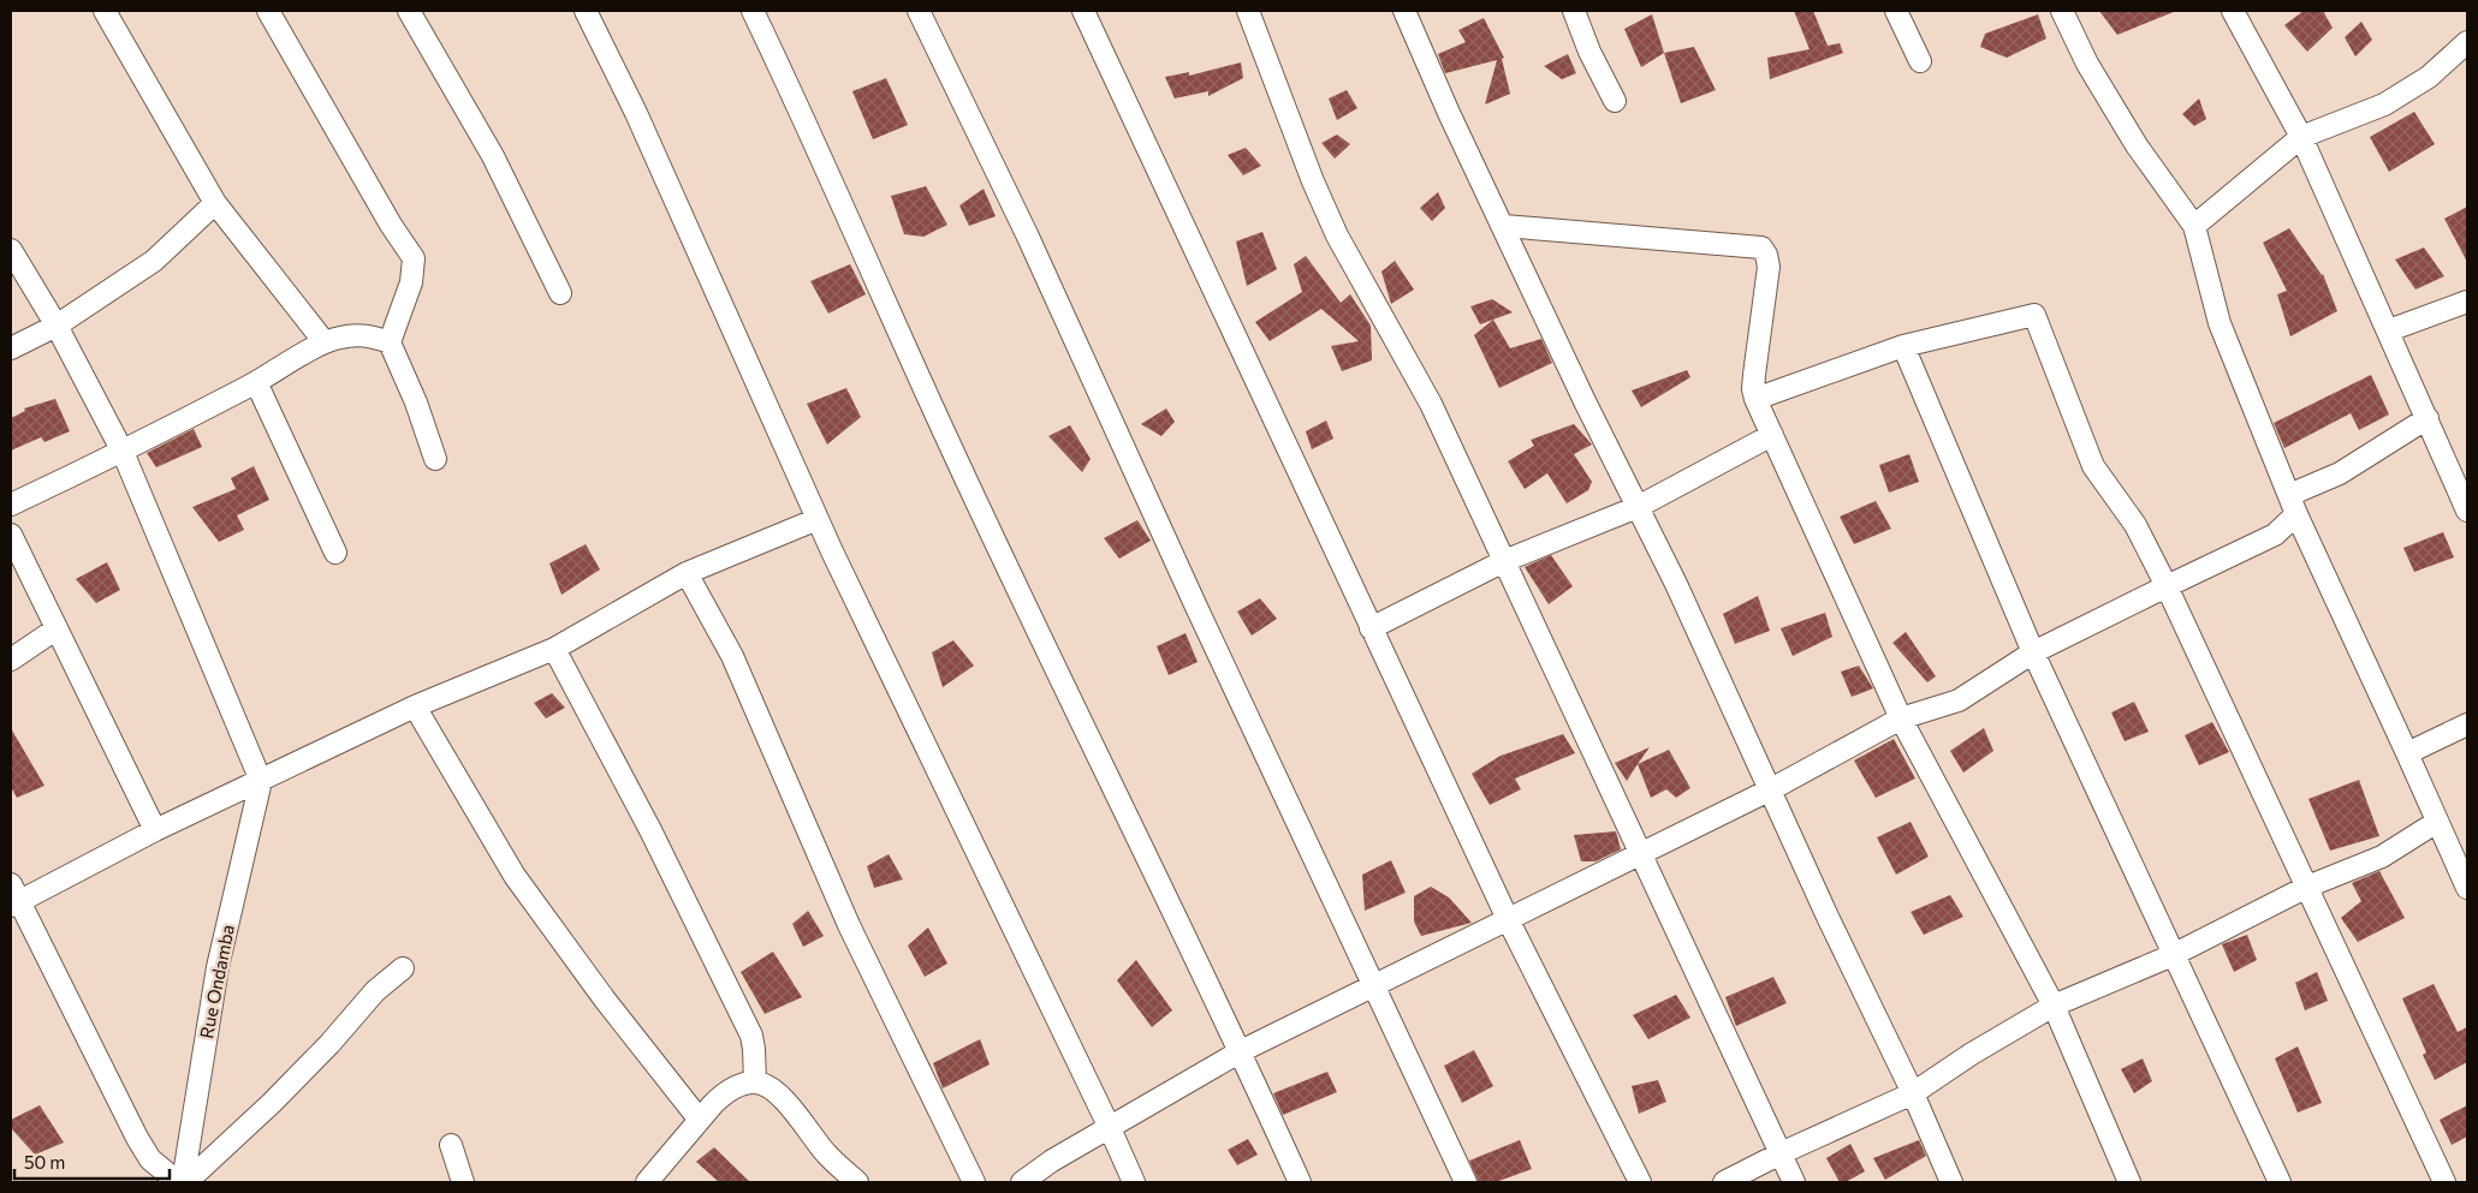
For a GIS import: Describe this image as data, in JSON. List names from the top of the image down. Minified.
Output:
{"streets":{"street":["Rue Ondamba"]},"scale_bar":"50 m"}
